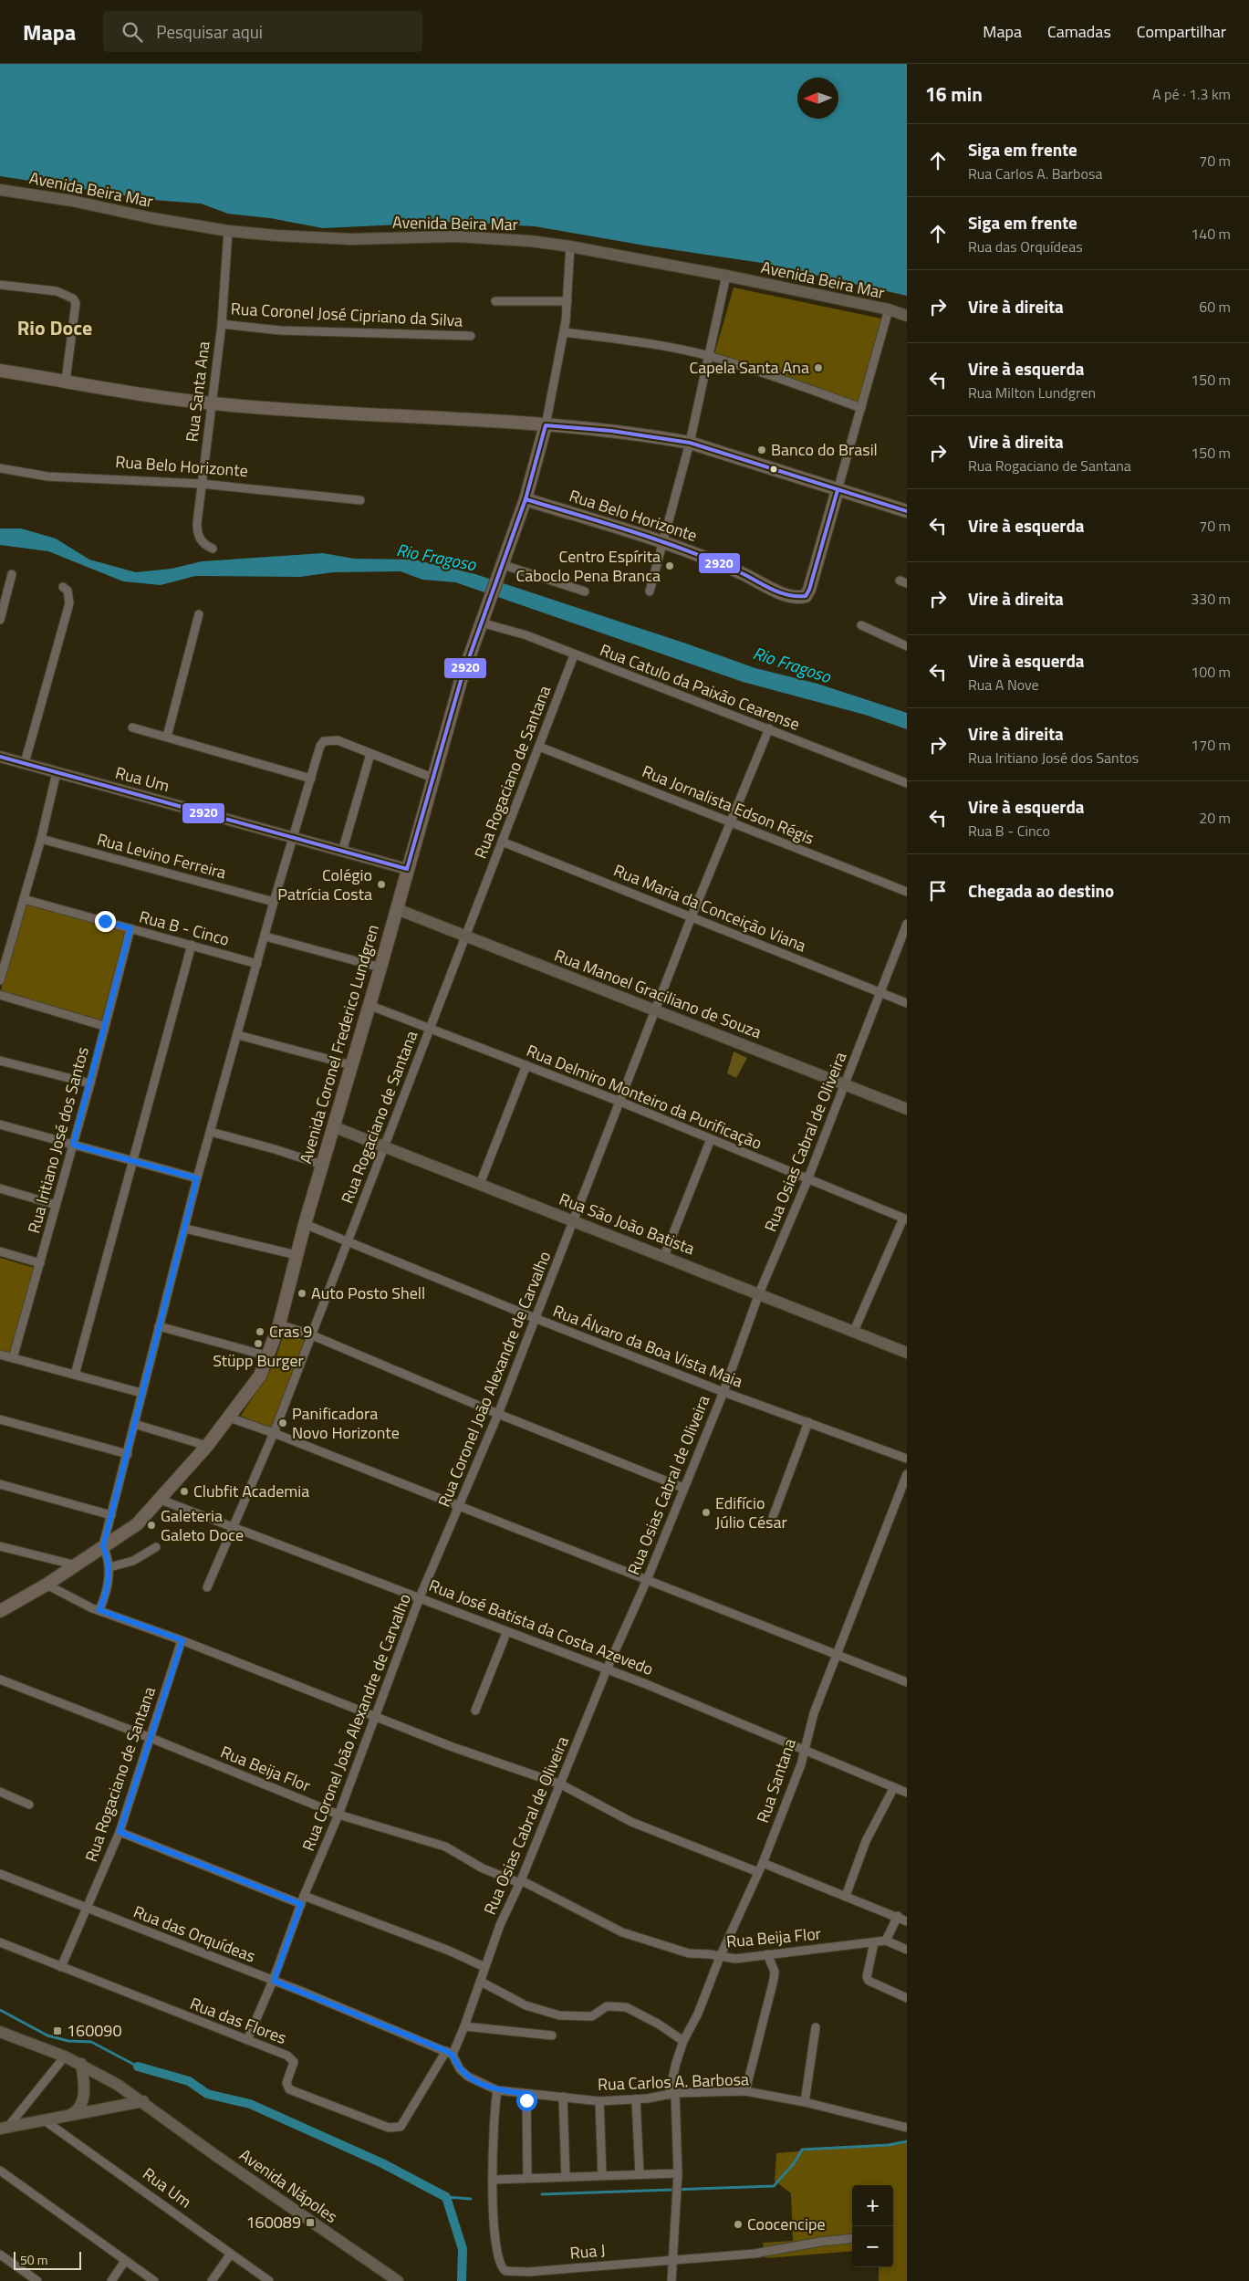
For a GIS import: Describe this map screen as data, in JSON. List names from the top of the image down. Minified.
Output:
{"streets":{"main road":["Rua Belo Horizonte","Avenida Coronel Frederico Lundgren"],"street":["Avenida Beira Mar","Rua Coronel José Cipriano da Silva","Rua Santa Ana","Rua Catulo da Paixão Cearense","Rua Rogaciano de Santana","Rua Um","Rua Jornalista Edson Régis","Rua Levino Ferreira","Rua Maria da Conceição Viana","Rua B - Cinco","Rua Manoel Graciliano de Souza","Rua Delmiro Monteiro da Purificação","Rua Iritiano José dos Santos","Rua Osias Cabral de Oliveira","Rua São João Batista","Rua Álvaro da Boa Vista Maia","Rua Coronel João Alexandre de Carvalho","Rua José Batista da Costa Azevedo","Rua Beija Flor","Rua Santana","Rua das Orquídeas","Rua das Flores","Rua Carlos A. Barbosa","Avenida Nápoles","Rua J"]},"crossings":[["Avenida Beira Mar","Rua Santa Ana"],["Avenida Beira Mar","Avenida Coronel Frederico Lundgren"],["Rua Coronel José Cipriano da Silva","Rua Santa Ana"],["Rua Santa Ana","Rua Belo Horizonte"],["Rua Belo Horizonte","Avenida Coronel Frederico Lundgren"],["Rua Catulo da Paixão Cearense","Rua Rogaciano de Santana"],["Rua Catulo da Paixão Cearense","Avenida Coronel Frederico Lundgren"],["Rua Catulo da Paixão Cearense","Rua Coronel João Alexandre de Carvalho"],["Rua Rogaciano de Santana","Rua Jornalista Edson Régis"],["Rua Rogaciano de Santana","Rua Maria da Conceição Viana"],["Rua Rogaciano de Santana","Rua Manoel Graciliano de Souza"],["Rua Rogaciano de Santana","Rua Delmiro Monteiro da Purificação"],["Rua Rogaciano de Santana","Rua São João Batista"],["Rua Rogaciano de Santana","Rua Álvaro da Boa Vista Maia"],["Rua Rogaciano de Santana","Rua José Batista da Costa Azevedo"],["Rua Rogaciano de Santana","Rua Beija Flor"],["Rua Rogaciano de Santana","Rua das Orquídeas"],["Rua Rogaciano de Santana","Rua das Flores"],["Rua Um","Avenida Coronel Frederico Lundgren"],["Rua Jornalista Edson Régis","Rua Coronel João Alexandre de Carvalho"],["Rua Maria da Conceição Viana","Rua Osias Cabral de Oliveira"],["Rua Maria da Conceição Viana","Rua Coronel João Alexandre de Carvalho"],["Rua B - Cinco","Rua Iritiano José dos Santos"],["Rua Manoel Graciliano de Souza","Avenida Coronel Frederico Lundgren"],["Rua Manoel Graciliano de Souza","Rua Osias Cabral de Oliveira"],["Rua Manoel Graciliano de Souza","Rua Coronel João Alexandre de Carvalho"],["Avenida Coronel Frederico Lundgren","Rua Delmiro Monteiro da Purificação"],["Avenida Coronel Frederico Lundgren","Rua São João Batista"],["Avenida Coronel Frederico Lundgren","Rua Álvaro da Boa Vista Maia"],["Avenida Coronel Frederico Lundgren","Rua José Batista da Costa Azevedo"],["Rua Delmiro Monteiro da Purificação","Rua Osias Cabral de Oliveira"],["Rua Delmiro Monteiro da Purificação","Rua Coronel João Alexandre de Carvalho"],["Rua Osias Cabral de Oliveira","Rua São João Batista"],["Rua Osias Cabral de Oliveira","Rua Álvaro da Boa Vista Maia"],["Rua Osias Cabral de Oliveira","Rua José Batista da Costa Azevedo"],["Rua Osias Cabral de Oliveira","Rua Beija Flor"],["Rua Osias Cabral de Oliveira","Rua das Orquídeas"],["Rua Osias Cabral de Oliveira","Rua das Flores"],["Rua Osias Cabral de Oliveira","Rua Carlos A. Barbosa"],["Rua São João Batista","Rua Coronel João Alexandre de Carvalho"],["Rua Álvaro da Boa Vista Maia","Rua Coronel João Alexandre de Carvalho"],["Rua Coronel João Alexandre de Carvalho","Rua José Batista da Costa Azevedo"],["Rua Coronel João Alexandre de Carvalho","Rua Beija Flor"],["Rua Coronel João Alexandre de Carvalho","Rua das Orquídeas"],["Rua Coronel João Alexandre de Carvalho","Rua das Flores"],["Rua José Batista da Costa Azevedo","Rua Santana"],["Rua Beija Flor","Rua Santana"],["Rua Santana","Rua Carlos A. Barbosa"],["Rua Santana","Rua J"],["Rua das Orquídeas","Rua das Flores"],["Rua das Orquídeas","Rua Carlos A. Barbosa"],["Rua das Flores","Rua Carlos A. Barbosa"],["Rua Carlos A. Barbosa","Rua J"]],"districts":["Rio Doce"],"water":["Rio Fragoso"],"places":{"other":["Capela Santa Ana","Banco do Brasil","Centro Espírita Caboclo Pena Branca","Colégio Patrícia Costa","Auto Posto Shell","Cras 9","Stüpp Burger","Panificadora Novo Horizonte","Clubfit Academia","Edifício Júlio César","Galeteria Galeto Doce","Coocencipe"],"transit":["160090","160089"]},"lines":["transit line 2920"],"scale_bar":"50 m","north":"left","page":{"header":"Mapa","search":"Pesquisar aqui","nav":["Mapa","Camadas","Compartilhar"],"heading":["16 min","A pé · 1.3 km"],"list":[["Siga em frente","Rua Carlos A. Barbosa","70 m"],["Siga em frente","Rua das Orquídeas","140 m"],["Vire à direita","60 m"],["Vire à esquerda","Rua Milton Lundgren","150 m"],["Vire à direita","Rua Rogaciano de Santana","150 m"],["Vire à esquerda","70 m"],["Vire à direita","330 m"],["Vire à esquerda","Rua A Nove","100 m"],["Vire à direita","Rua Iritiano José dos Santos","170 m"],["Vire à esquerda","Rua B - Cinco","20 m"],"Chegada ao destino"],"map_buttons":["+","−"],"scale":"50 m"}}
